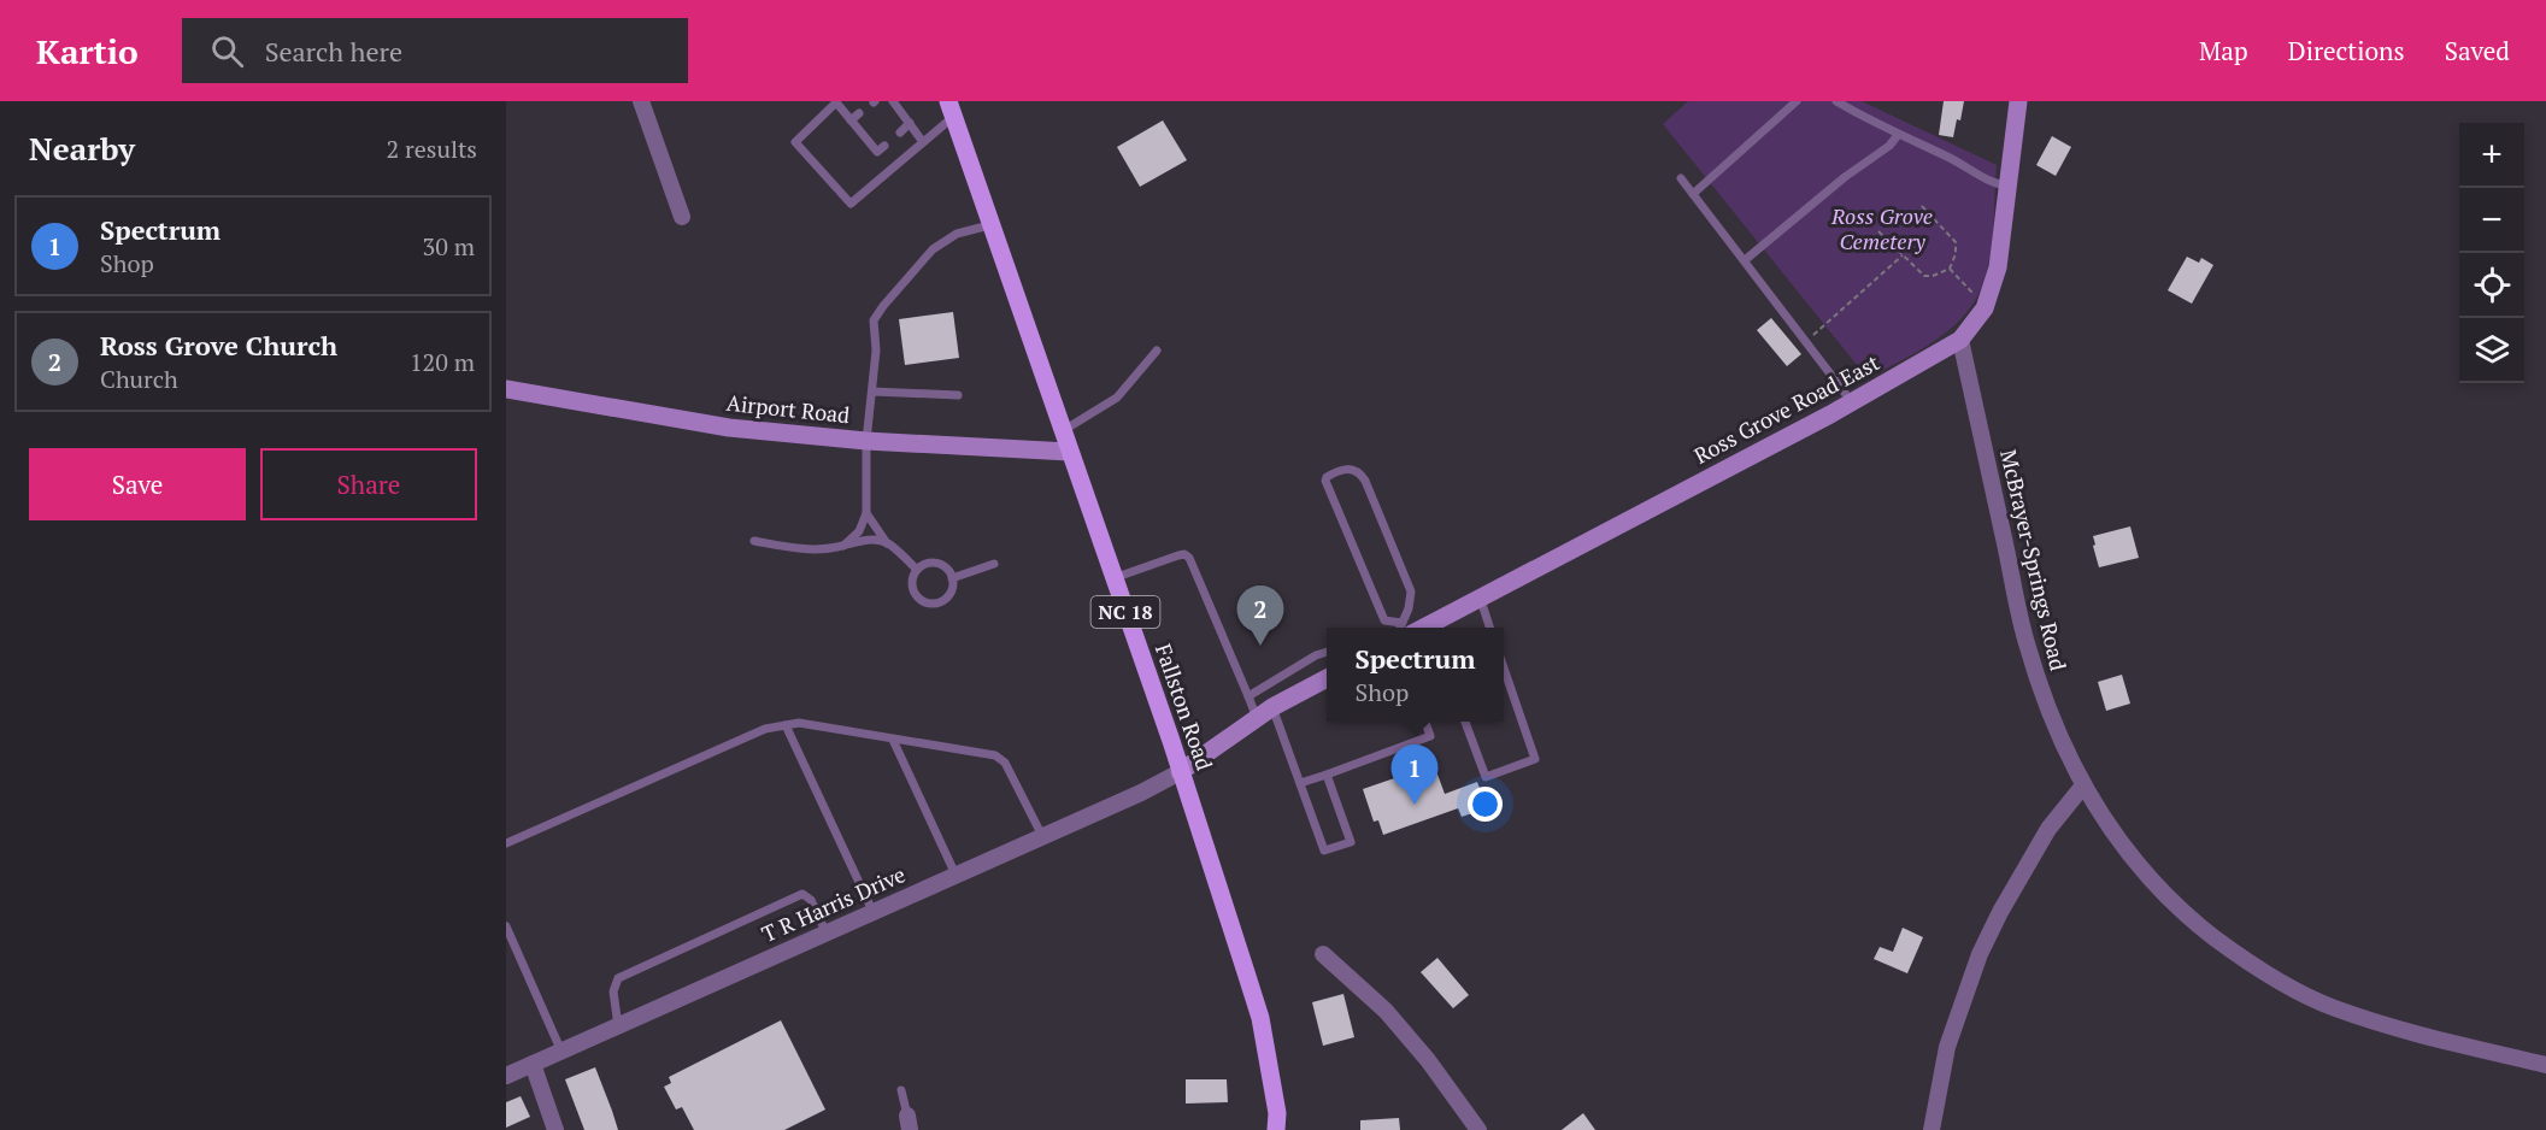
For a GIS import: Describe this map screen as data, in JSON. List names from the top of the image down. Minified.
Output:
{"streets":{"main road":["NC 18","Fallston Road"],"street":["Airport Road","Ross Grove Road East","McBrayer-Springs Road","T R Harris Drive"]},"crossings":[["Airport Road","Fallston Road"],["Ross Grove Road East","McBrayer-Springs Road"],["Fallston Road","T R Harris Drive"]],"parks":["Ross Grove Cemetery"],"page":{"header":"Kartio","search":"Search here","nav":["Map","Directions","Saved"],"heading":["Nearby","2 results"],"map_buttons":["+","−"],"list":[{"mark":"1","name":"Spectrum","note":"Shop","value":"30 m"},{"mark":"2","name":"Ross Grove Church","note":"Church","value":"120 m"}],"buttons":["Save","Share"],"pins":["2","1"],"popup":["Spectrum","Shop"]}}
